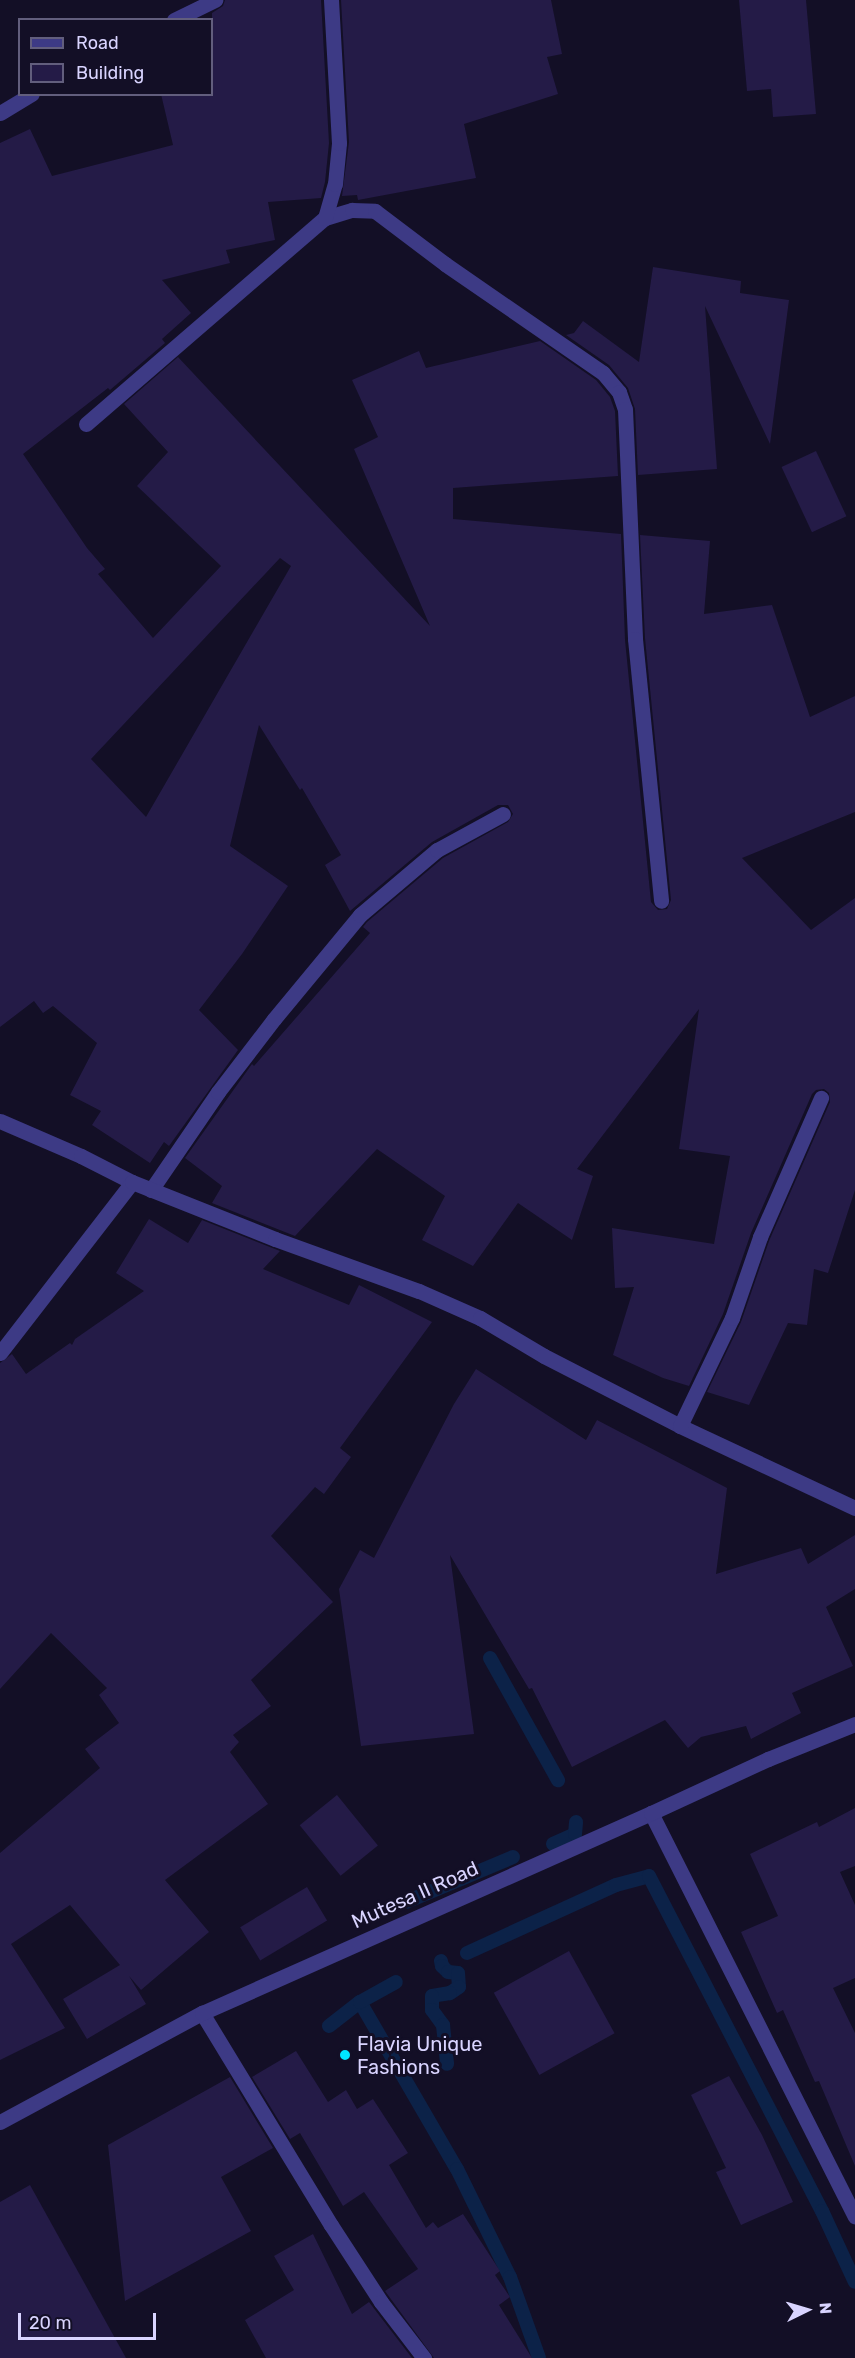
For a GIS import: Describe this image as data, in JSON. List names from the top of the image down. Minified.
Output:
{"streets":{"street":["Mutesa II Road"]},"places":["Flavia Unique Fashions"],"legend":["Road","Building"],"scale_bar":"20 m","north":"right"}
